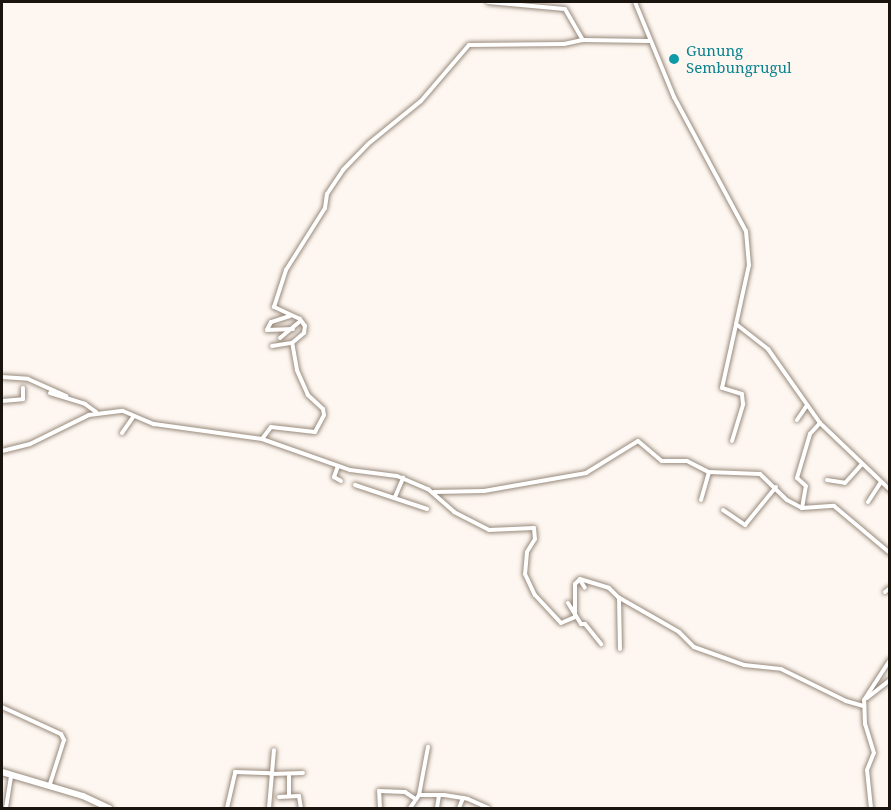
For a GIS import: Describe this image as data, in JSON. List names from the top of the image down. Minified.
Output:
{"places":["Gunung Sembungrugul"]}
